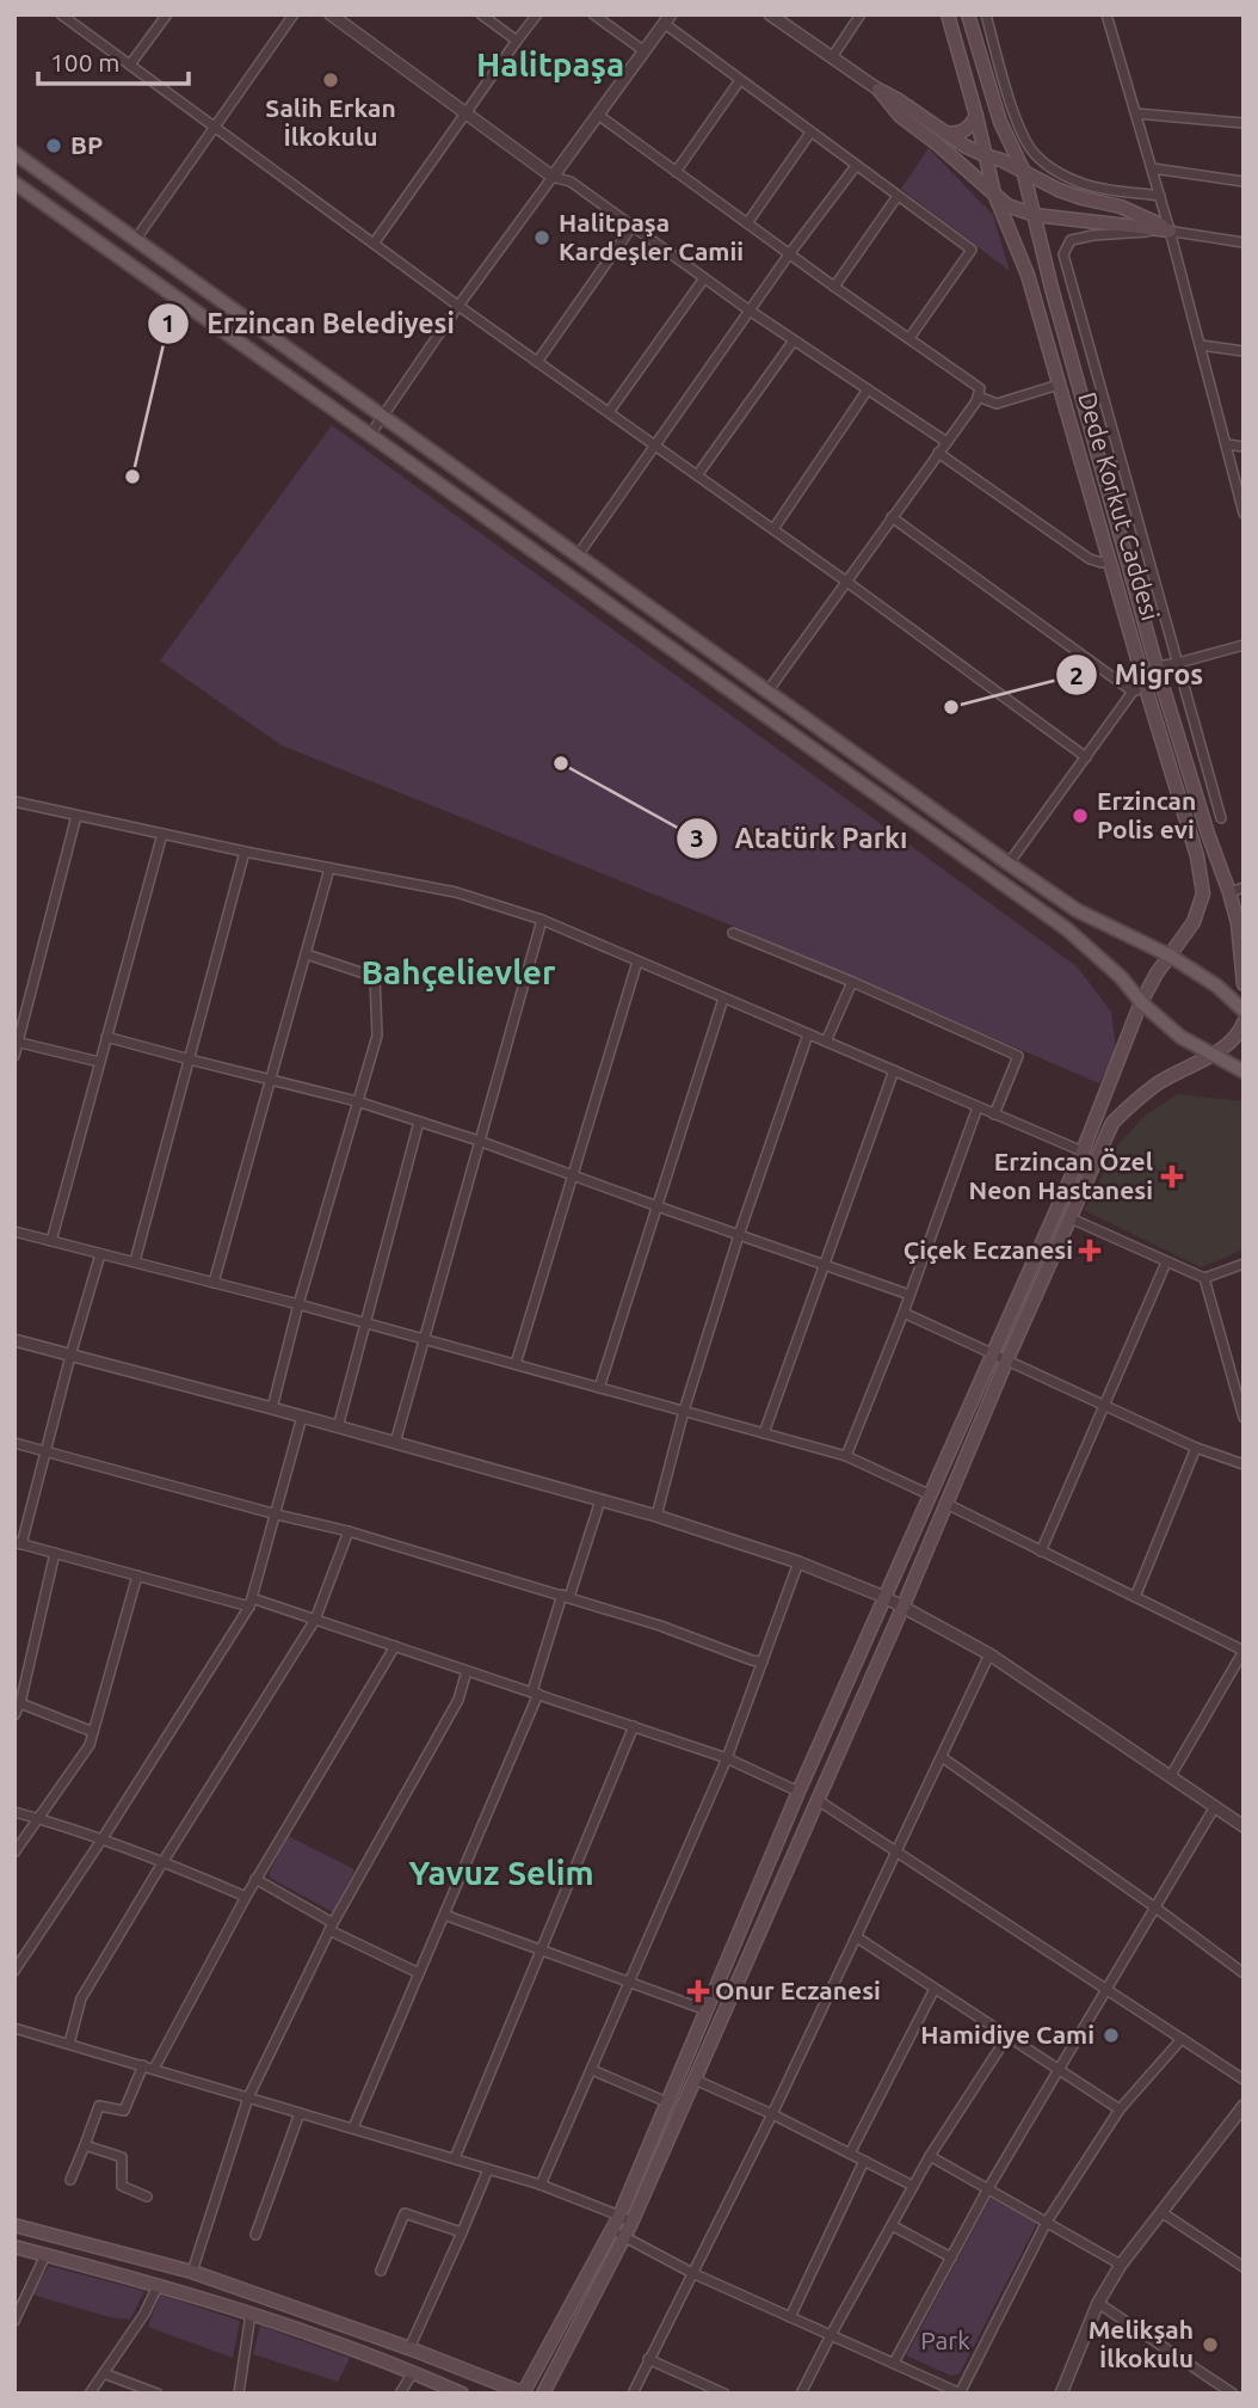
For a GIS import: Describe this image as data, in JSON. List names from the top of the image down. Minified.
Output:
{"streets":{"main road":["Dede Korkut Caddesi"]},"districts":["Halitpaşa","Bahçelievler","Yavuz Selim"],"parks":["Park"],"places":{"other":["Salih Erkan İlkokulu","BP","Halitpaşa Kardeşler Camii","Erzincan Belediyesi","Migros","Atatürk Parkı","Erzincan Polis evi","Hamidiye Cami","Melikşah İlkokulu"],"health":["Erzincan Özel Neon Hastanesi","Çiçek Eczanesi","Onur Eczanesi"]},"scale_bar":"100 m"}
